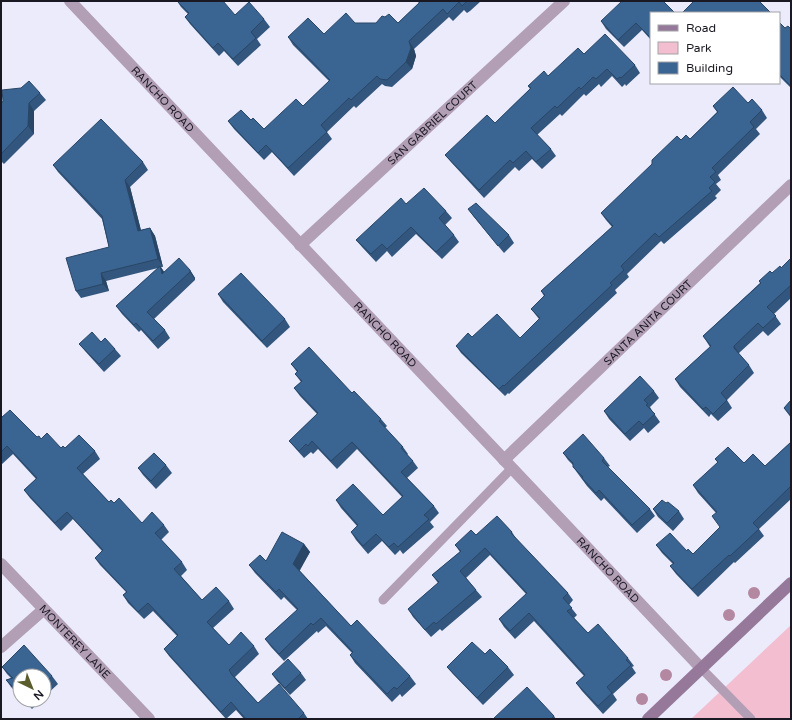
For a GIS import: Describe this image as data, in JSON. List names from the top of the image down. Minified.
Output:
{"streets":{"street":["RANCHO ROAD","SAN GABRIEL COURT","SANTA ANITA COURT","MONTEREY LANE"]},"crossings":[["RANCHO ROAD","SAN GABRIEL COURT"],["RANCHO ROAD","SANTA ANITA COURT"]],"legend":["Road","Park","Building"],"north":"bottom right"}
